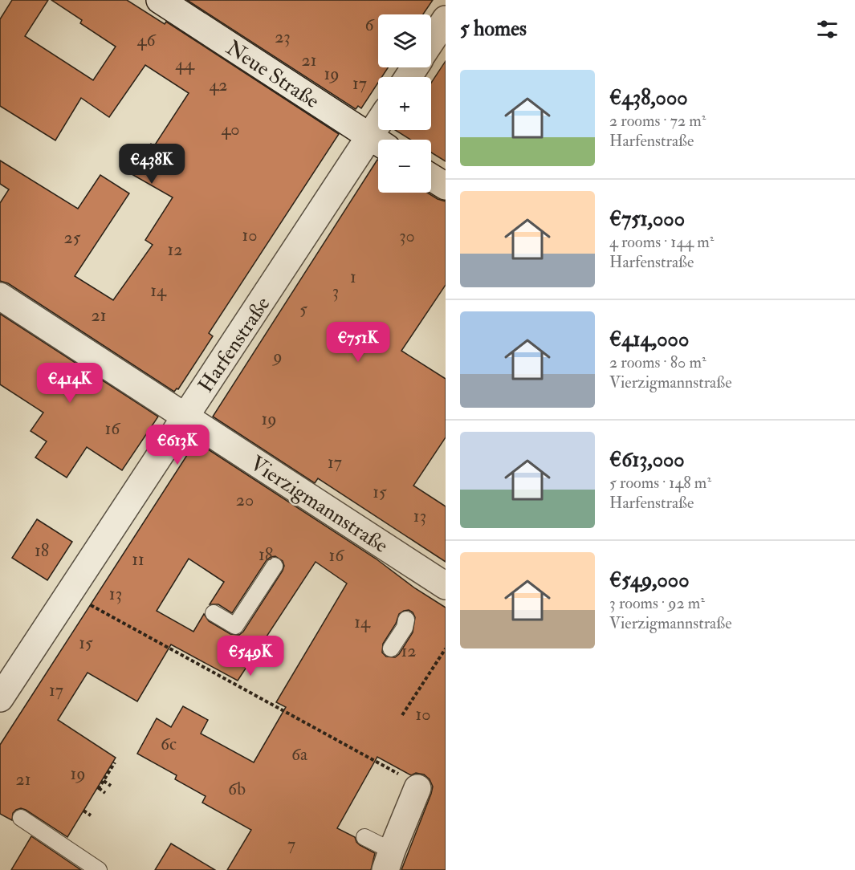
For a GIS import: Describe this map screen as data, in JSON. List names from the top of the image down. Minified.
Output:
{"streets":{"street":["Neue Straße","Harfenstraße","Vierzigmannstraße"]},"crossings":[["Neue Straße","Harfenstraße"],["Harfenstraße","Vierzigmannstraße"]],"house_numbers":["6","23","46","21","44","19","17","42","40","10","30","25","12","1","14","3","5","21","9","19","16","17","15","20","13","18","18","16","11","13","14","15","12","17","10","6c","6a","19","21","6b","7"],"page":{"heading":"5 homes","map_buttons":["+","−"],"list":[{"name":"€438,000","note":"2 rooms · 72 m² · Harfenstraße"},{"name":"€751,000","note":"4 rooms · 144 m² · Harfenstraße"},{"name":"€414,000","note":"2 rooms · 80 m² · Vierzigmannstraße"},{"name":"€613,000","note":"5 rooms · 148 m² · Harfenstraße"},{"name":"€549,000","note":"3 rooms · 92 m² · Vierzigmannstraße"}],"price":["€438K","€751K","€414K","€613K","€549K"]}}
